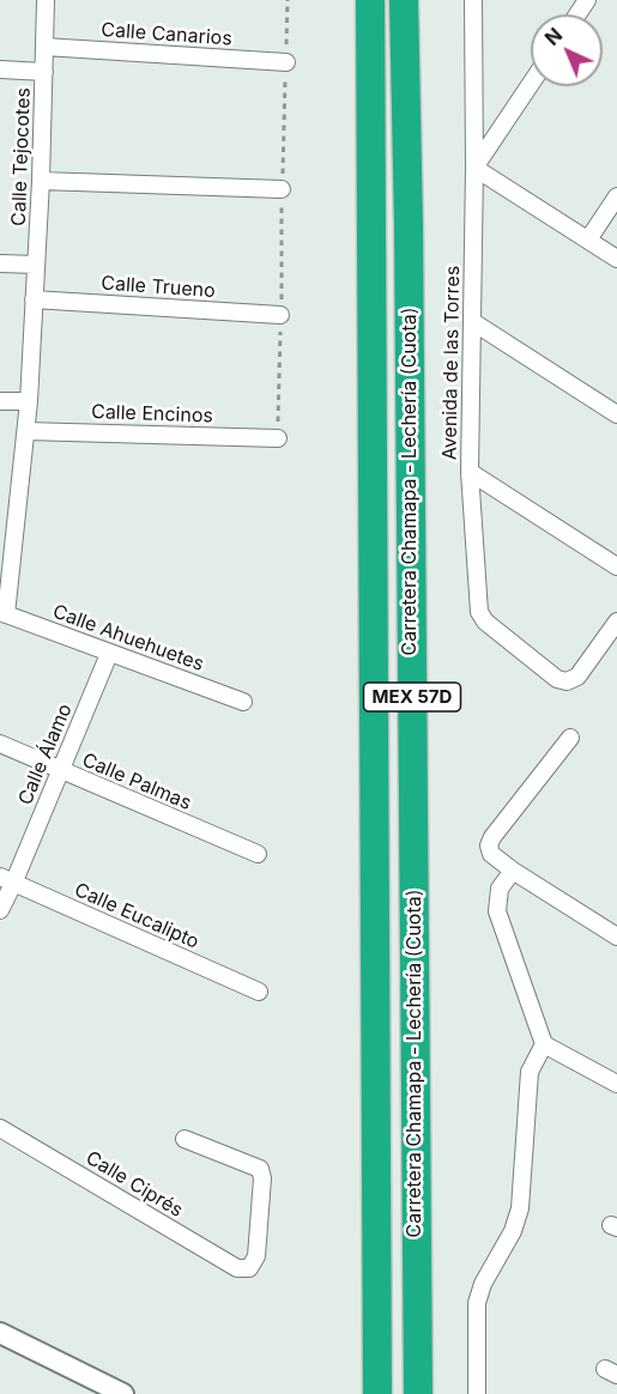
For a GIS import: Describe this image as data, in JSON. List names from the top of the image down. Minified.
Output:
{"streets":{"highway":["Carretera Chamapa - Lechería (Cuota)","MEX 57D"],"street":["Calle Canarios","Calle Tejocotes","Calle Trueno","Avenida de las Torres","Calle Encinos","Calle Ahuehuetes","Calle Álamo","Calle Palmas","Calle Eucalipto","Calle Ciprés"]},"crossings":[["Calle Canarios","Calle Tejocotes"],["Calle Tejocotes","Calle Trueno"],["Calle Tejocotes","Calle Encinos"],["Calle Tejocotes","Calle Ahuehuetes"],["Calle Ahuehuetes","Calle Álamo"],["Calle Álamo","Calle Palmas"],["Calle Álamo","Calle Eucalipto"]],"north":"top left"}
